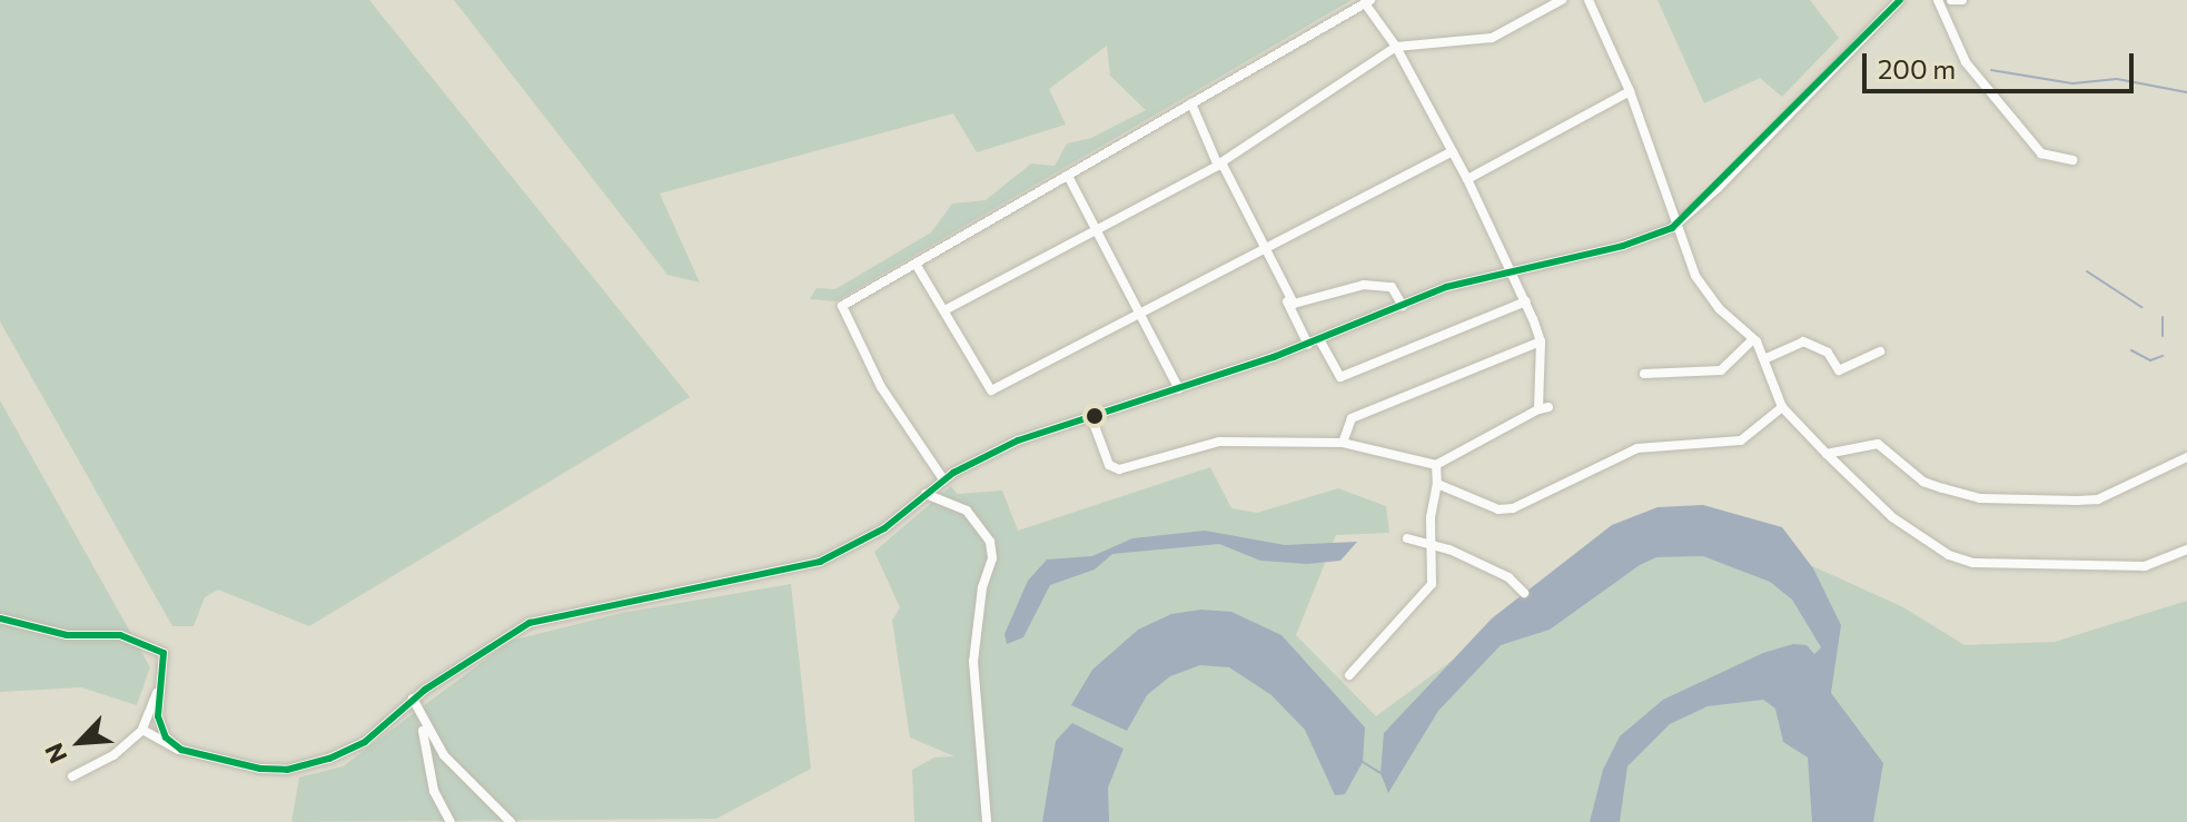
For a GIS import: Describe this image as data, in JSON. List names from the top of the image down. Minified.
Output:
{"scale_bar":"200 m","north":"bottom left"}
